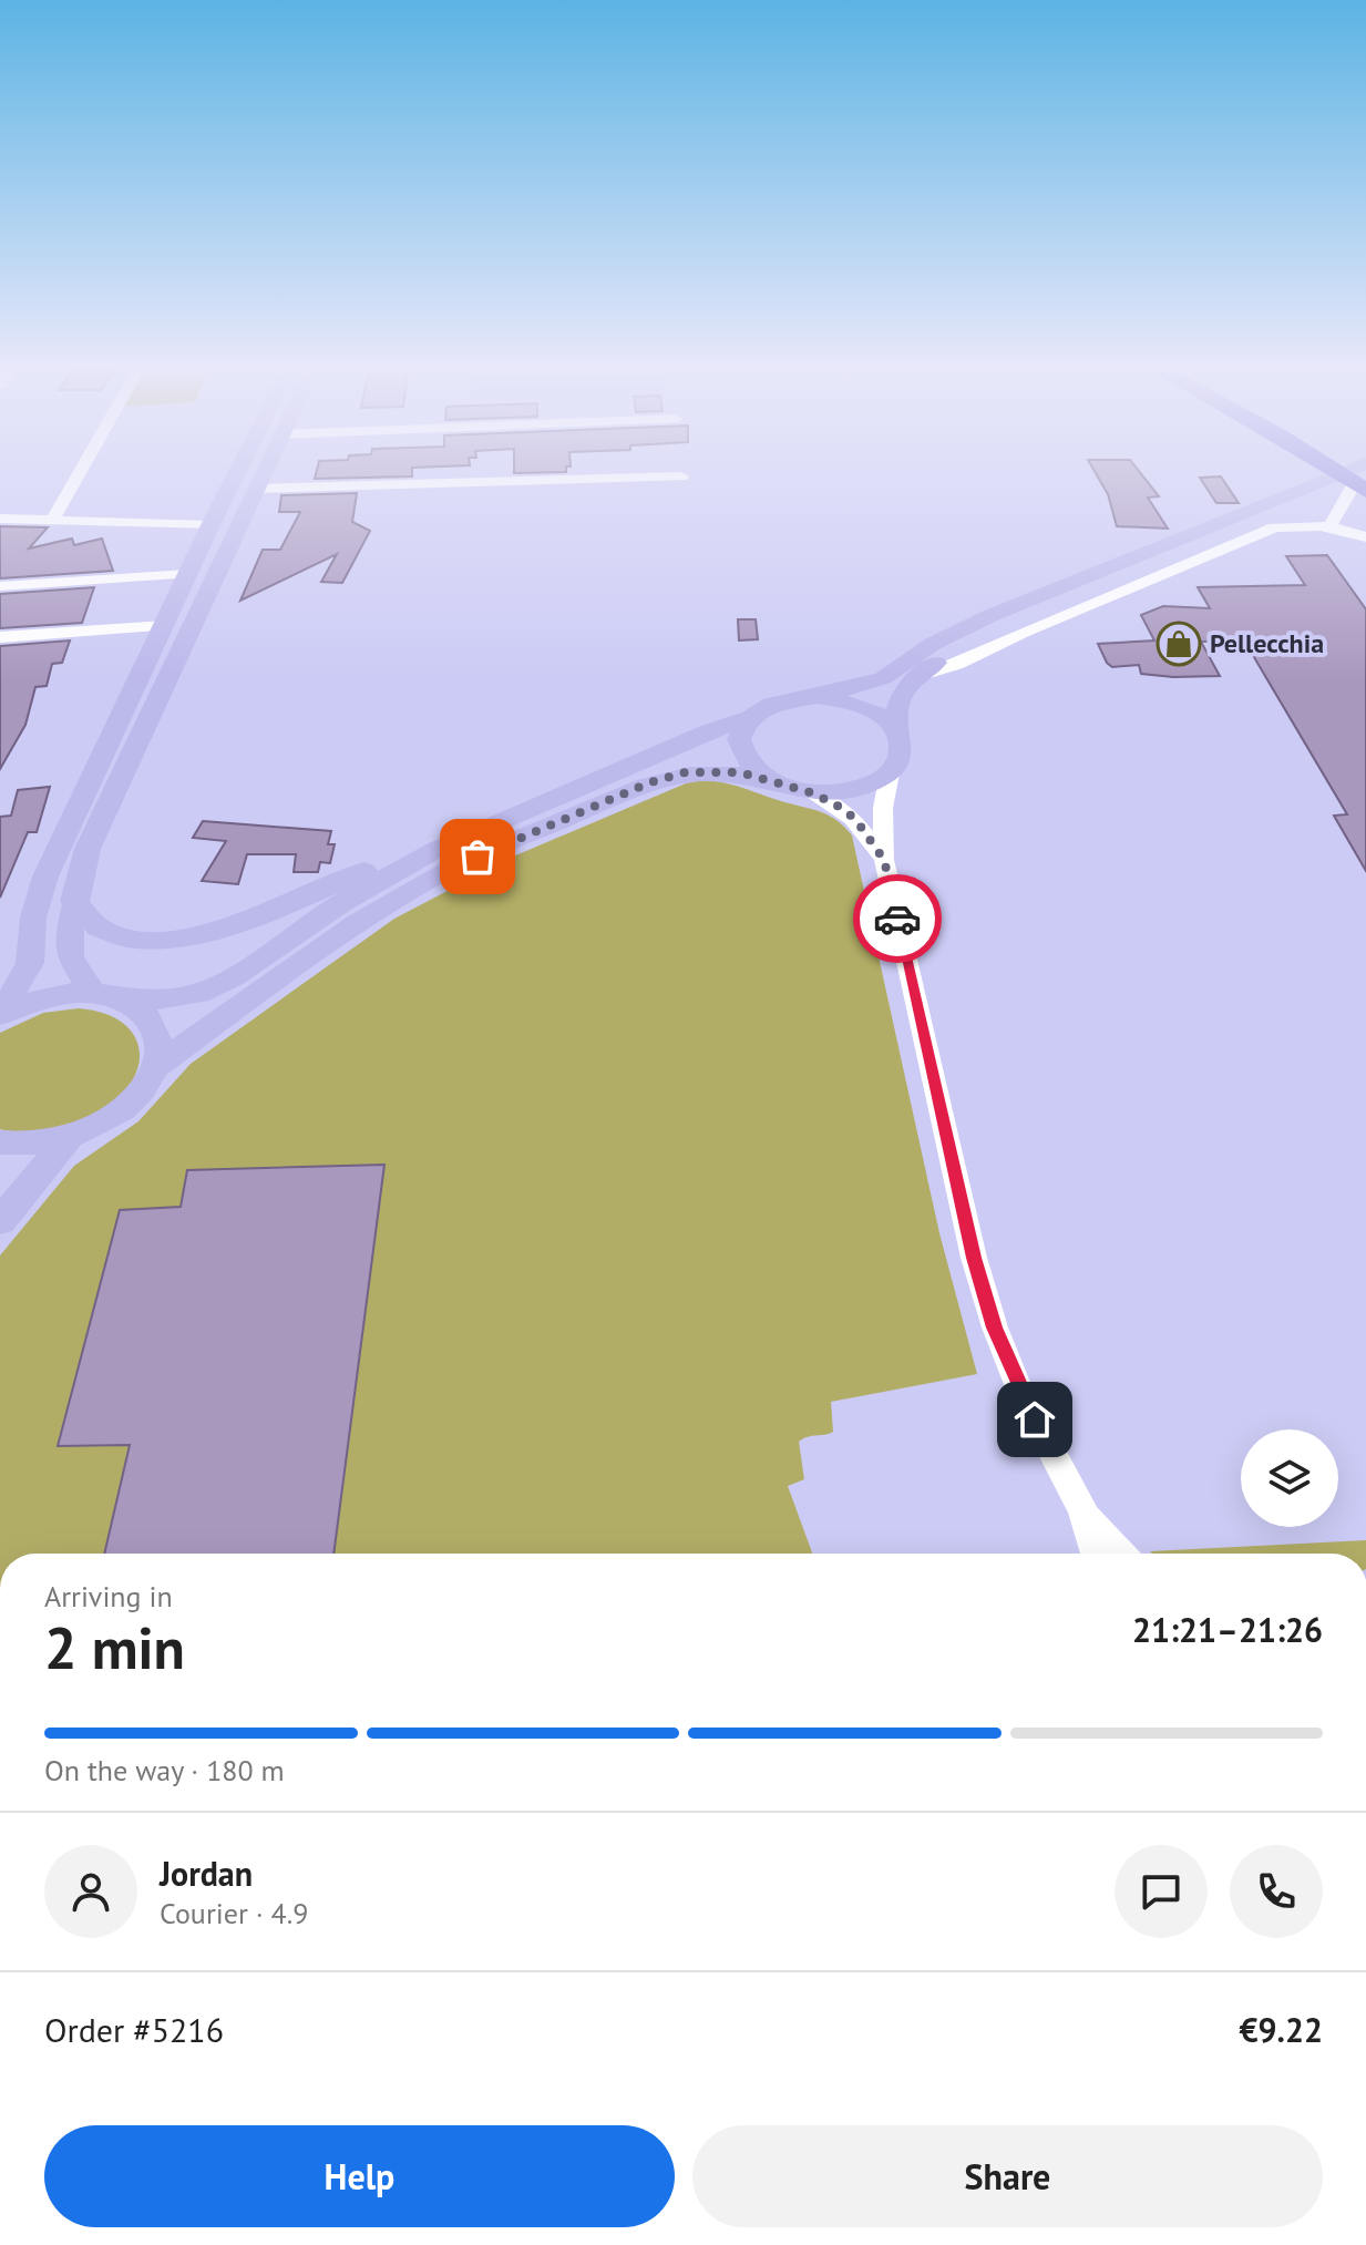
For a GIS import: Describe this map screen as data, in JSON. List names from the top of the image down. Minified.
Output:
{"places":{"shop":["Pellecchia"]},"page":{"heading":["2 min","Arriving in","21:21–21:26"],"panel":["Jordan","Courier · 4.9","Order #5216","€9.22"],"bar":"On the way · 180 m","buttons":["Help","Share"]}}
